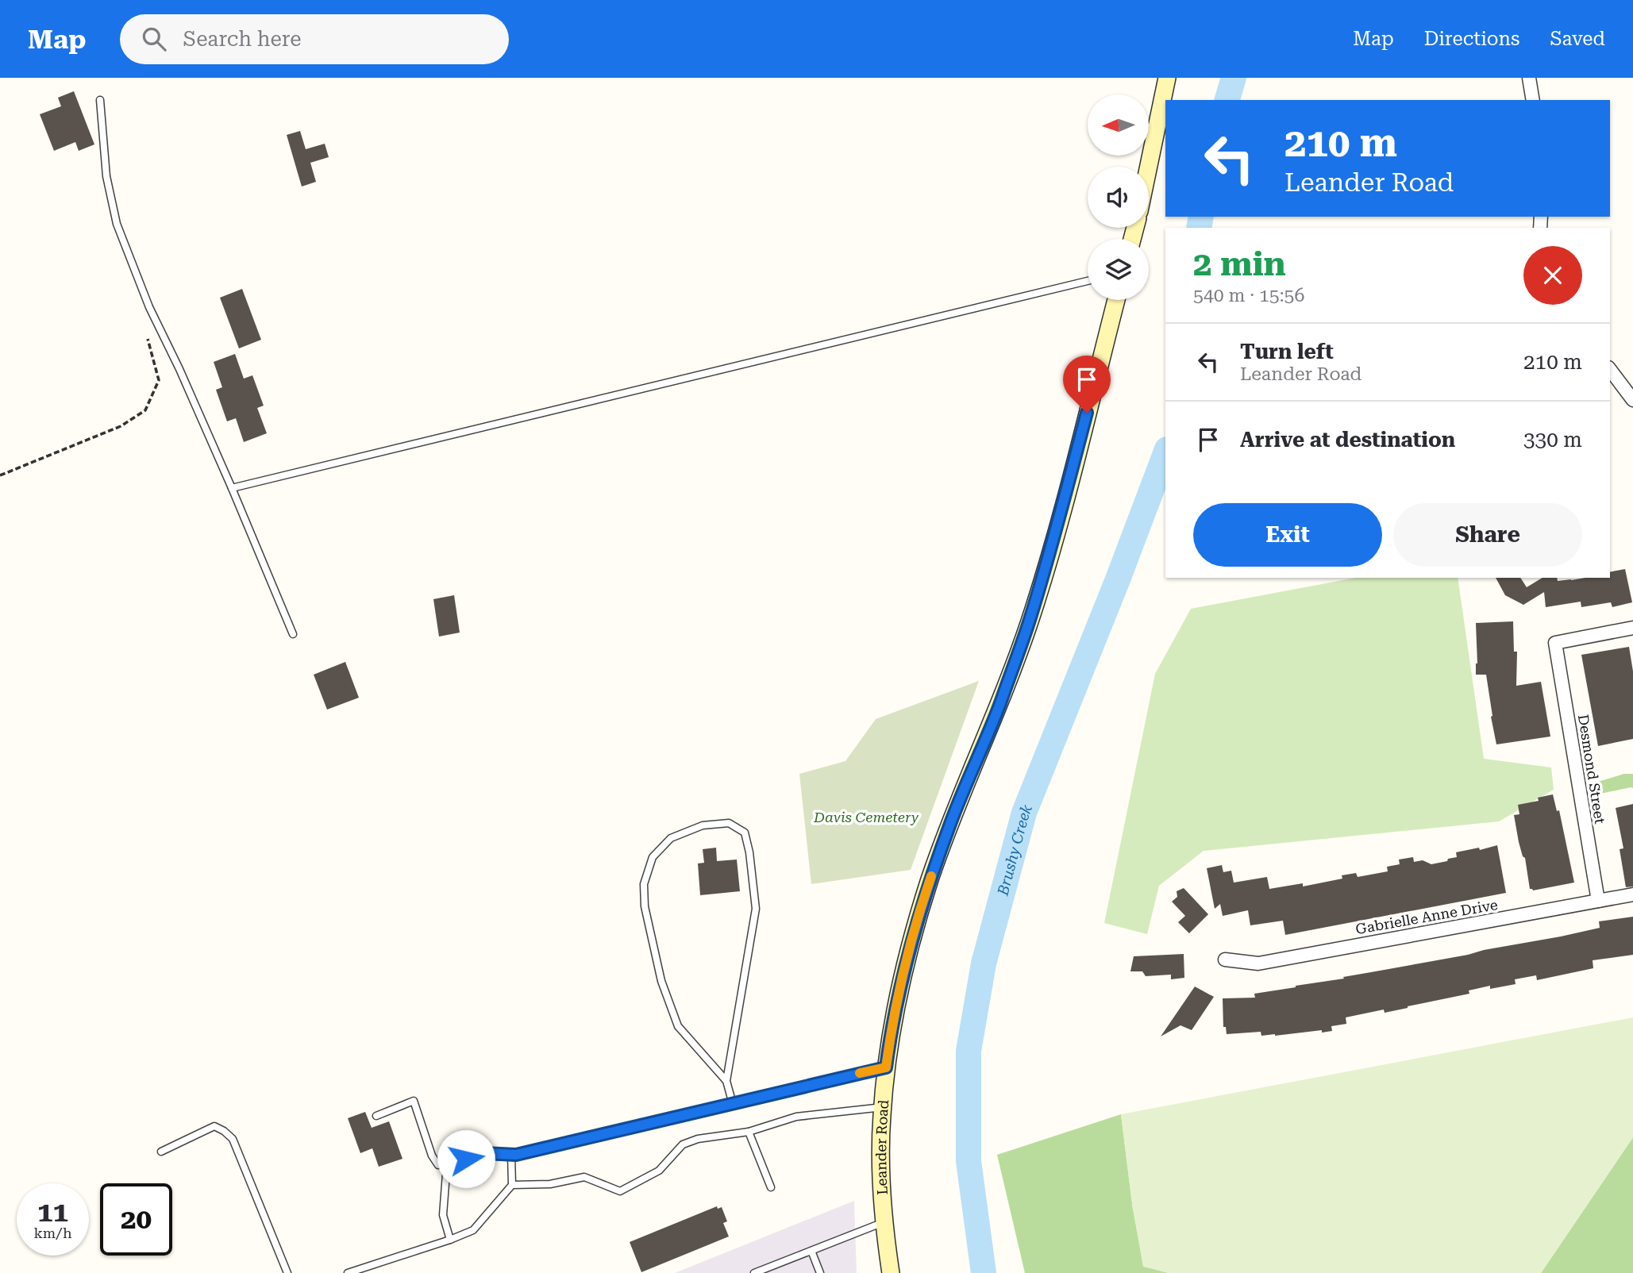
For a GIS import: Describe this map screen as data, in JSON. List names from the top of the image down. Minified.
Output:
{"streets":{"main road":["Leander Road"],"street":["Desmond Street","Gabrielle Anne Drive"]},"crossings":[["Desmond Street","Gabrielle Anne Drive"]],"water":["Brushy Creek"],"parks":["Davis Cemetery"],"north":"left","page":{"header":"Map","search":"Search here","nav":["Map","Directions","Saved"],"turn":["210 m","Leander Road"],"heading":["2 min","540 m · 15:56"],"list":[{"name":"Turn left","note":"Leander Road","value":"210 m"},{"name":"Arrive at destination","value":"330 m"}],"buttons":["Exit","Share"],"speed":"11 km/h","limit":"20"}}
